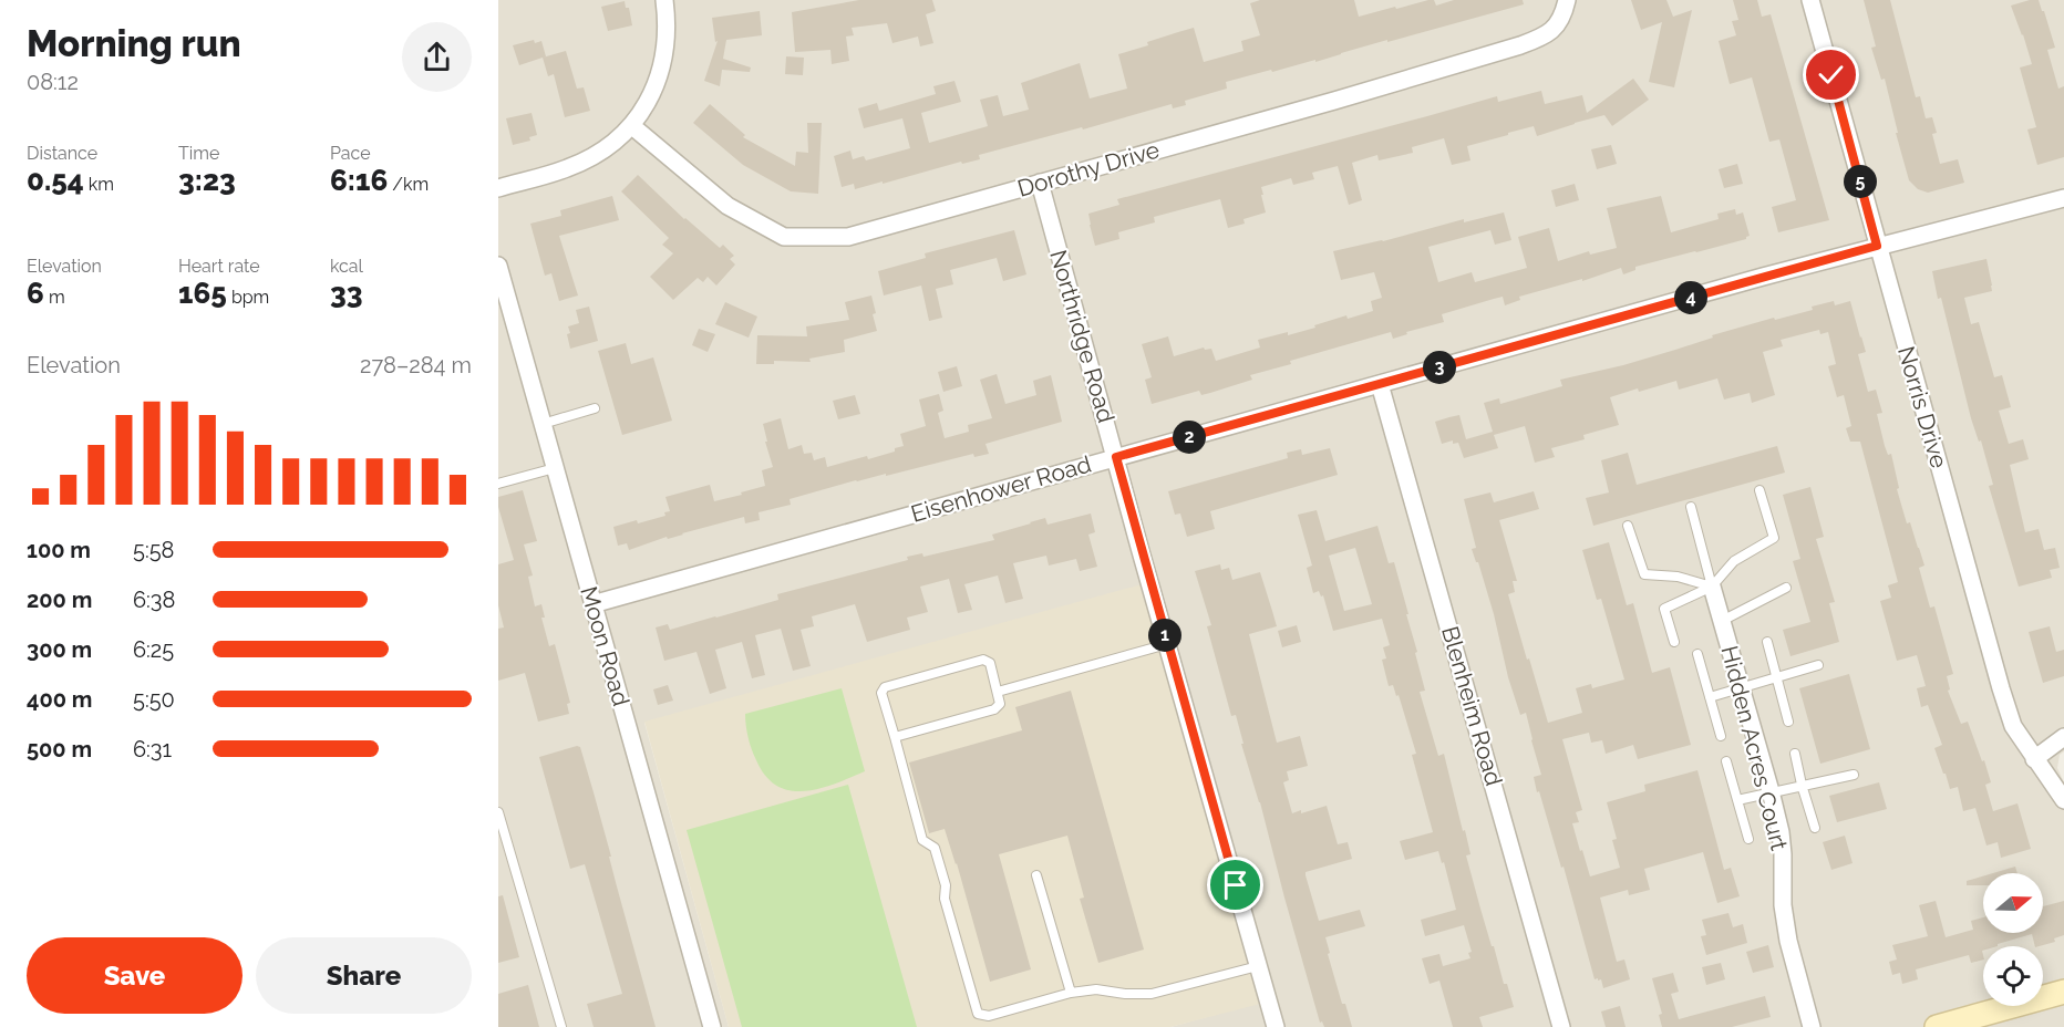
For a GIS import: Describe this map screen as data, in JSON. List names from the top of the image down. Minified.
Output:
{"streets":{"street":["Dorothy Drive","Northridge Road","Norris Drive","Eisenhower Road","Moon Road","Blenheim Road","Hidden Acres Court"]},"crossings":[["Dorothy Drive","Northridge Road"],["Northridge Road","Eisenhower Road"],["Norris Drive","Eisenhower Road"],["Eisenhower Road","Moon Road"],["Eisenhower Road","Blenheim Road"]],"north":"right","page":{"heading":["Morning run","08:12"],"stats":[["Distance","0.54 km"],["Time","3:23"],["Pace","6:16 /km"],["Elevation","6 m"],["Heart rate","165 bpm"],["kcal","33"]],"pins":["5","4","3","2","1"],"chart":["Elevation","278–284 m"],"list":[{"name":"100 m","note":"5:58"},{"name":"200 m","note":"6:38"},{"name":"300 m","note":"6:25"},{"name":"400 m","note":"5:50"},{"name":"500 m","note":"6:31"}],"buttons":["Save","Share"]}}
